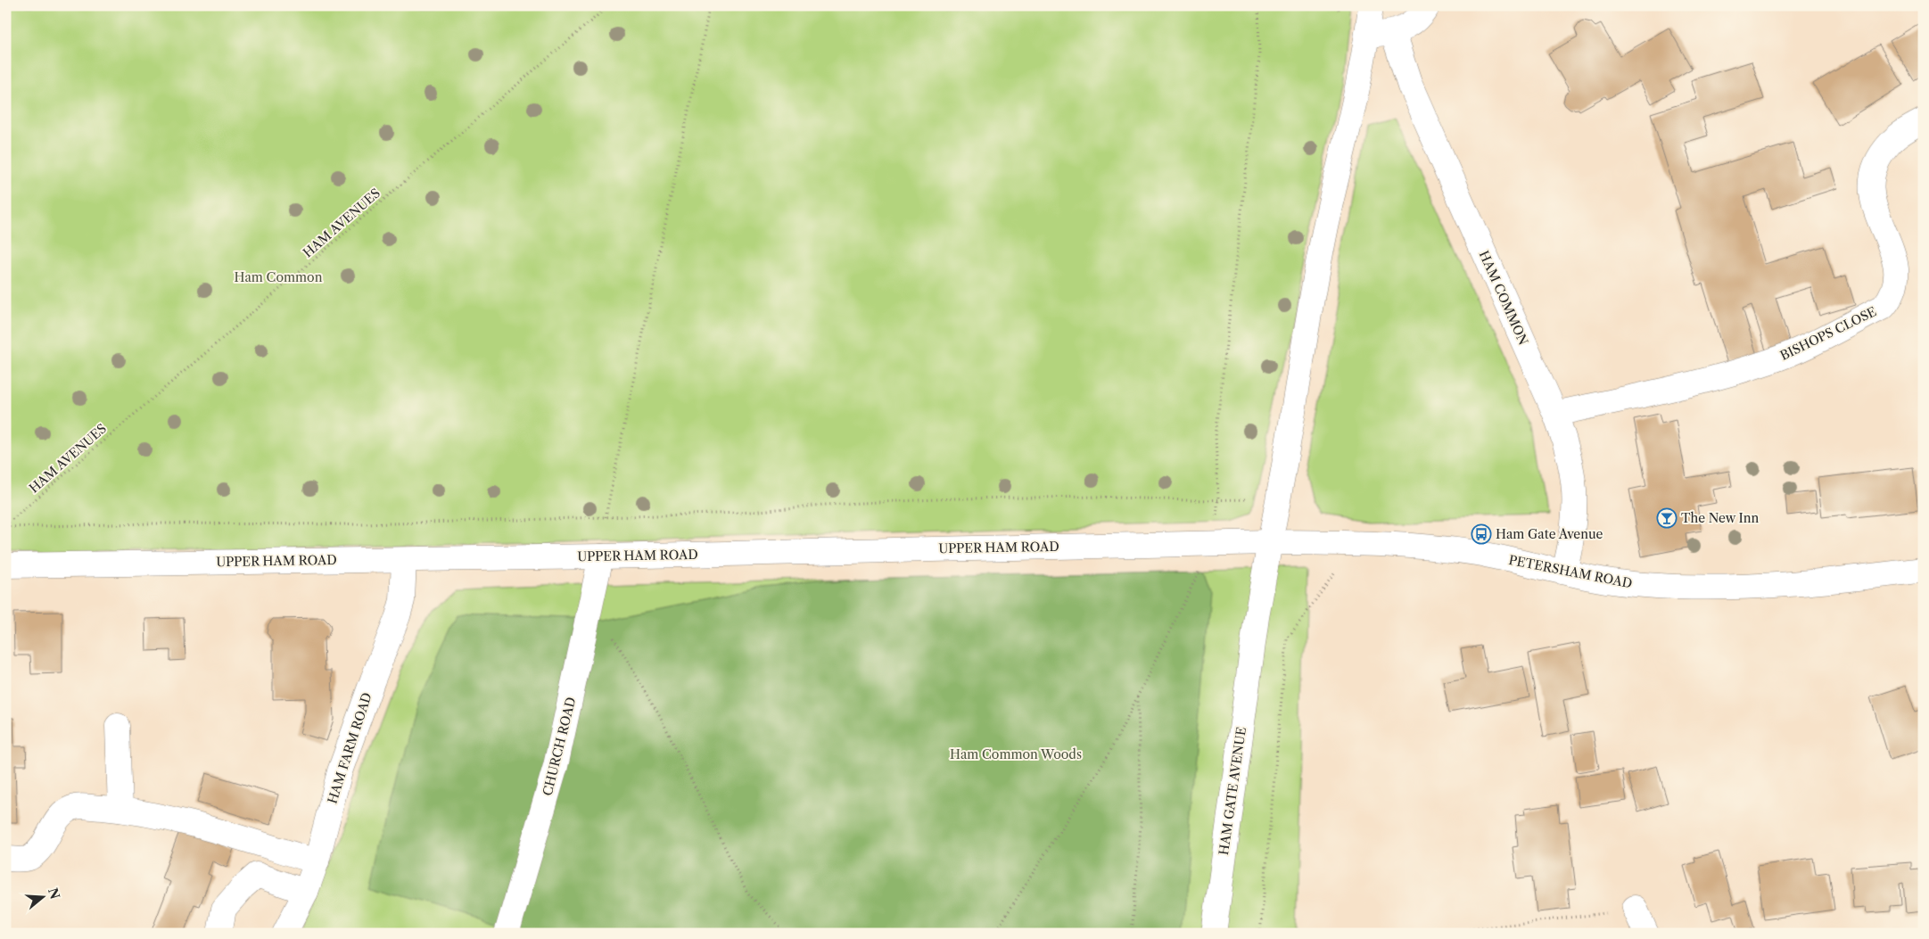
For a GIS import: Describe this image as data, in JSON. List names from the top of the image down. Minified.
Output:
{"streets":{"street":["HAM COMMON","BISHOPS CLOSE","UPPER HAM ROAD","PETERSHAM ROAD","CHURCH ROAD","HAM FARM ROAD","HAM GATE AVENUE"],"path":["HAM AVENUES"]},"crossings":[["HAM COMMON","BISHOPS CLOSE"],["HAM COMMON","PETERSHAM ROAD"],["UPPER HAM ROAD","PETERSHAM ROAD"],["UPPER HAM ROAD","CHURCH ROAD"],["UPPER HAM ROAD","HAM FARM ROAD"],["UPPER HAM ROAD","HAM GATE AVENUE"],["PETERSHAM ROAD","HAM GATE AVENUE"]],"parks":["Ham Common","Ham Common Woods"],"places":{"bar":["The New Inn"],"bus stop":["Ham Gate Avenue"]},"north":"right"}
